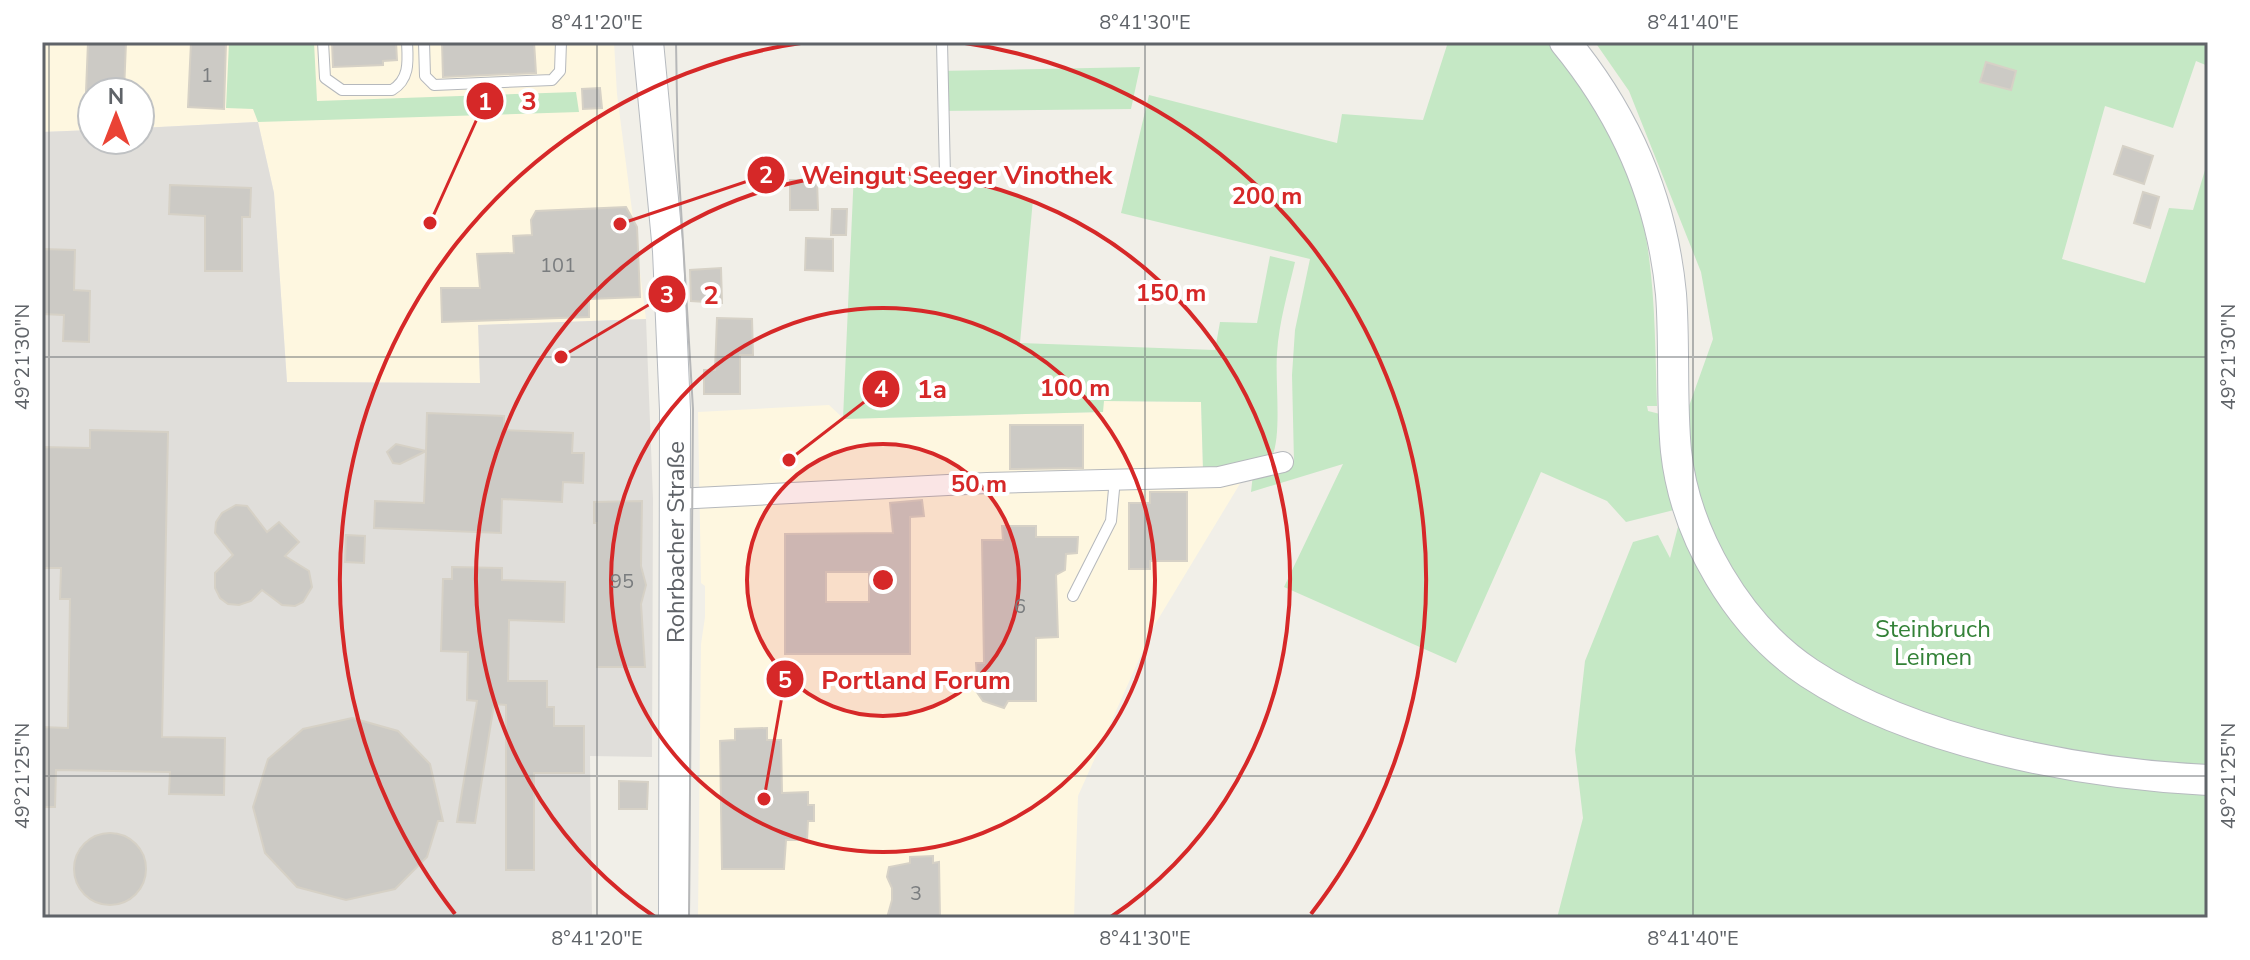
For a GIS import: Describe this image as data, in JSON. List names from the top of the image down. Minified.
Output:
{"streets":{"main road":["Rohrbacher Straße"]},"parks":["Steinbruch Leimen"],"places":["3","Weingut Seeger Vinothek","2","1a","Portland Forum"],"house_numbers":["1","101","95","6","3"],"north":"top","coordinates":["8°41'20\"E","8°41'30\"E","8°41'40\"E","49°21'30\"N","49°21'25\"N"],"rings":["200 m","150 m","100 m","50 m"]}
